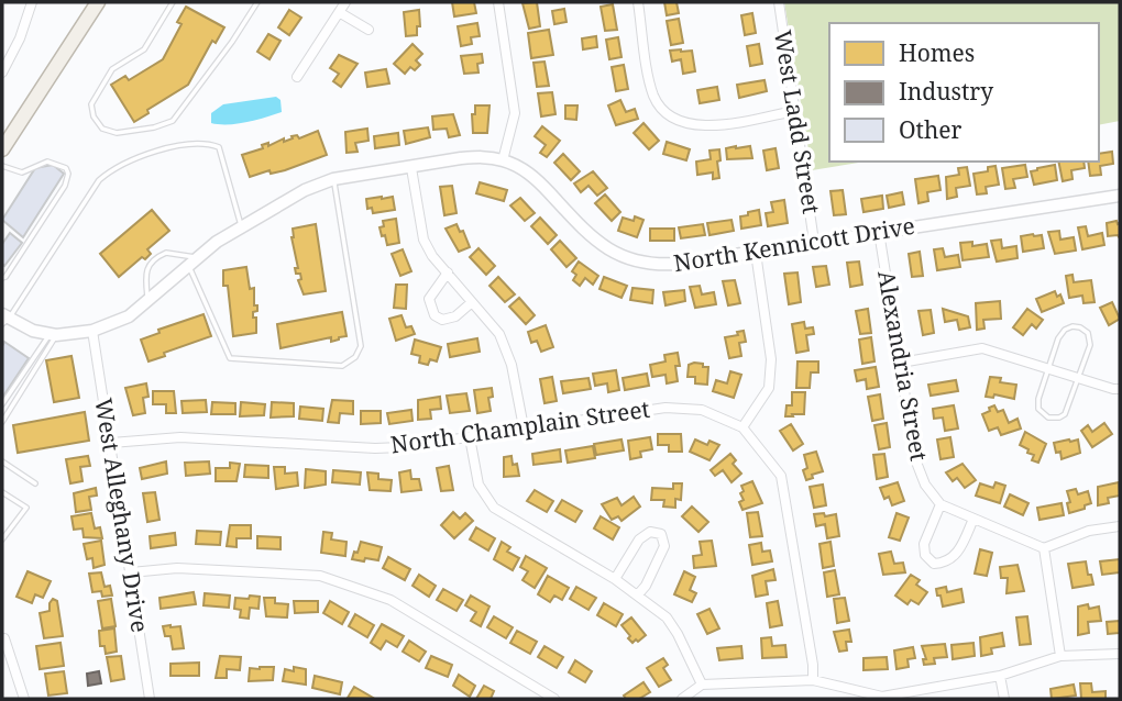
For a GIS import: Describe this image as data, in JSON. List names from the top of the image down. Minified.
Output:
{"streets":{"street":["West Ladd Street","North Kennicott Drive","Alexandria Street","North Champlain Street","West Alleghany Drive"]},"crossings":[["West Ladd Street","North Kennicott Drive"],["North Kennicott Drive","Alexandria Street"],["North Kennicott Drive","West Alleghany Drive"],["North Champlain Street","West Alleghany Drive"]],"legend":["Homes","Industry","Other"]}
